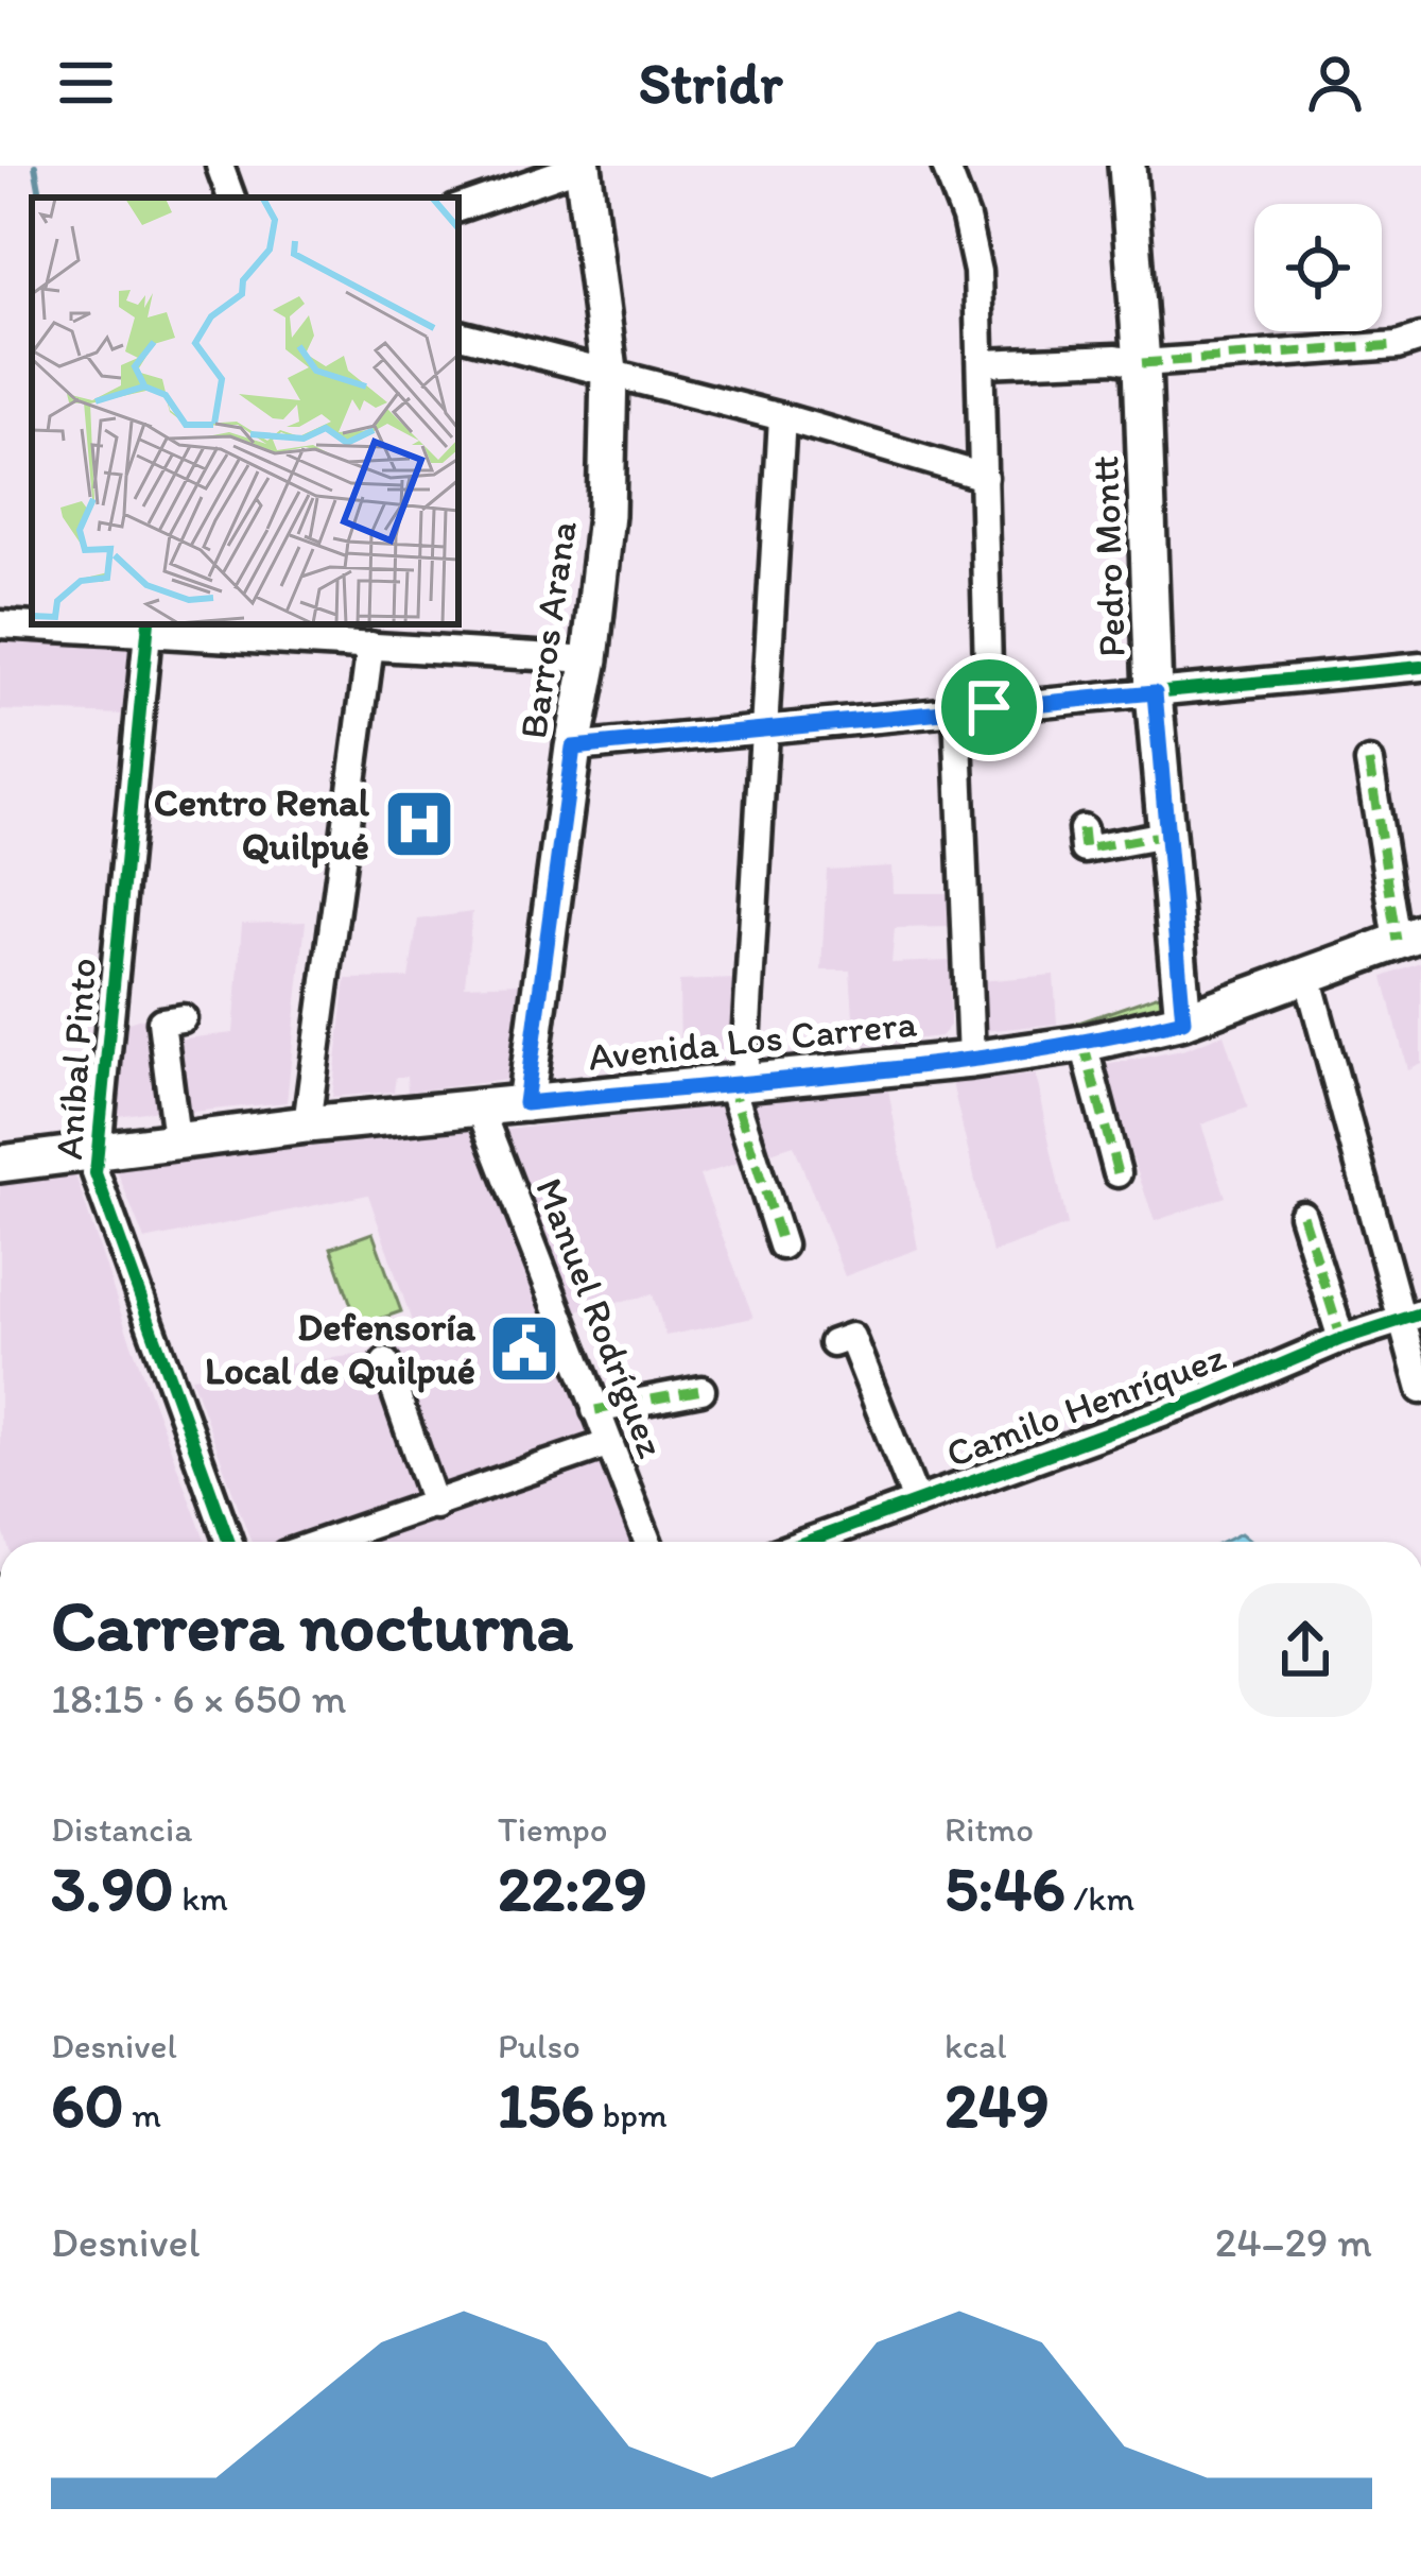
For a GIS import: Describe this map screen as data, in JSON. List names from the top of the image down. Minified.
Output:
{"streets":{"main road":["Pedro Montt","Barros Arana","Avenida Los Carrera"],"street":["Aníbal Pinto","Manuel Rodríguez","Camilo Henríquez"]},"crossings":[["Pedro Montt","Avenida Los Carrera"],["Barros Arana","Avenida Los Carrera"],["Avenida Los Carrera","Aníbal Pinto"],["Avenida Los Carrera","Manuel Rodríguez"]],"places":{"hospital":["Centro Renal Quilpué"],"public building":["Defensoría Local de Quilpué"]},"page":{"header":"Stridr","heading":["Carrera nocturna","18:15 · 6 × 650 m"],"stats":[["Distancia","3.90 km"],["Tiempo","22:29"],["Ritmo","5:46 /km"],["Desnivel","60 m"],["Pulso","156 bpm"],["kcal","249"]],"chart":["Desnivel","24–29 m"]}}
